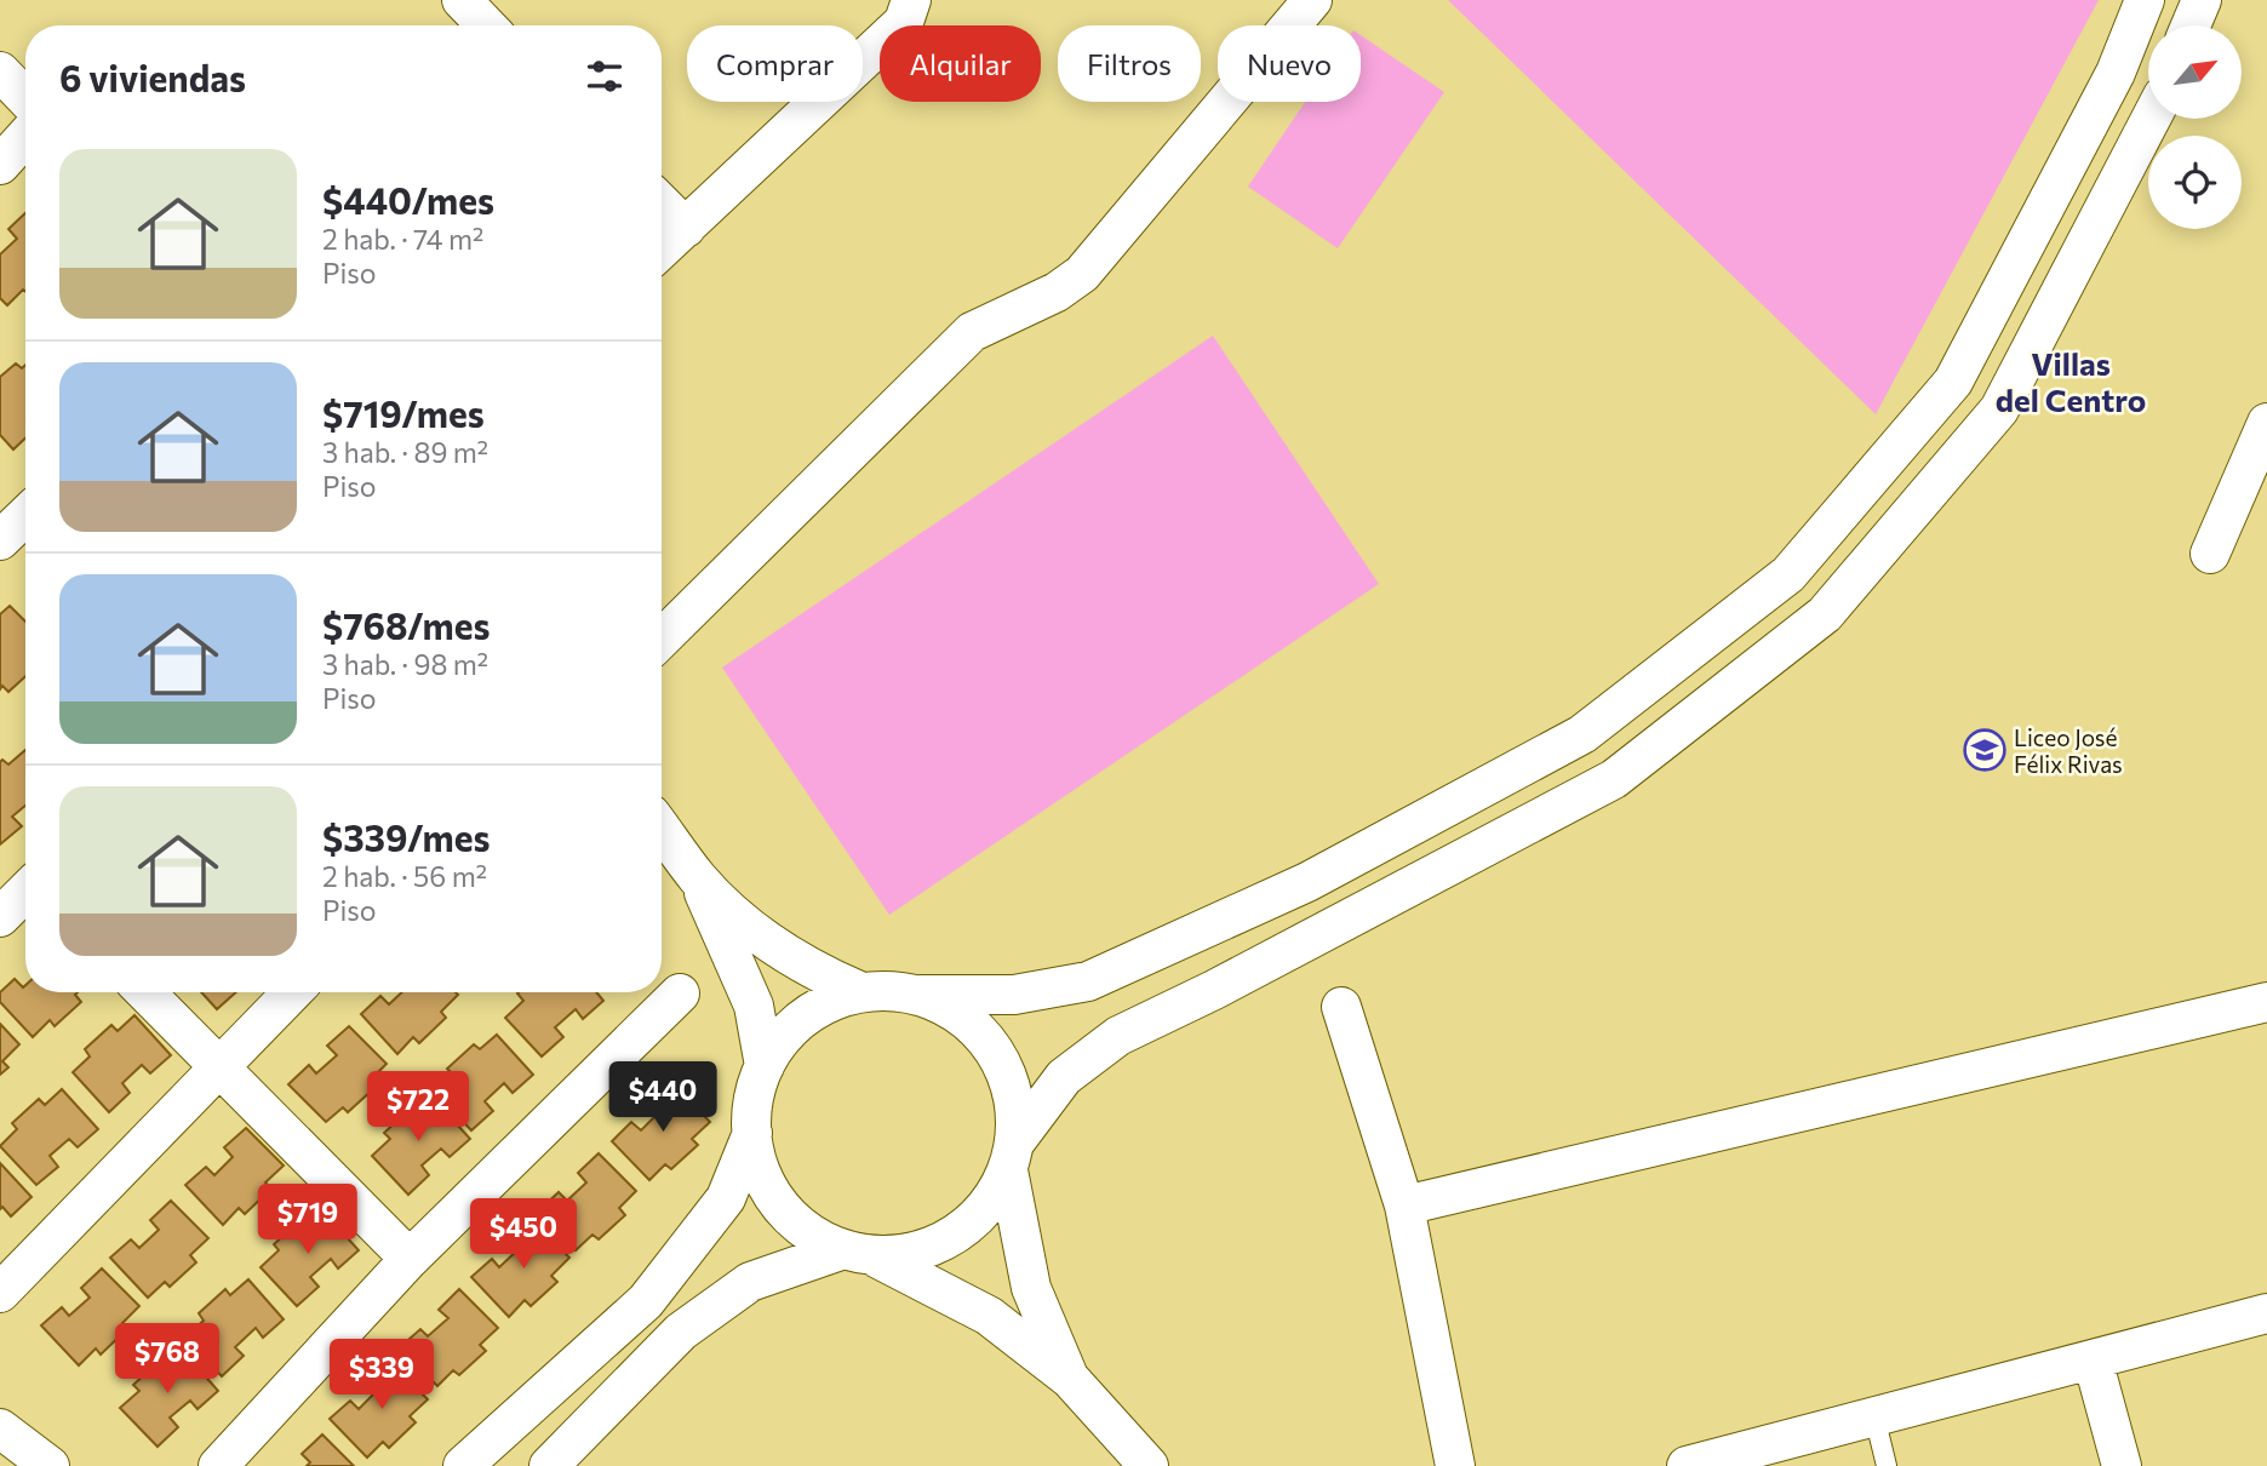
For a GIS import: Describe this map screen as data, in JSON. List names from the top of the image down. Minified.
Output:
{"districts":["Villas del Centro"],"places":{"school or university":["Liceo José Félix Rivas"]},"north":"top right","page":{"chip":["Comprar","Alquilar","Filtros","Nuevo"],"heading":"6 viviendas","list":[{"name":"$440/mes","note":"2 hab. · 74 m² · Piso"},{"name":"$719/mes","note":"3 hab. · 89 m² · Piso"},{"name":"$768/mes","note":"3 hab. · 98 m² · Piso"},{"name":"$339/mes","note":"2 hab. · 56 m² · Piso"}],"price":["$440","$722","$719","$450","$768","$339"]}}
